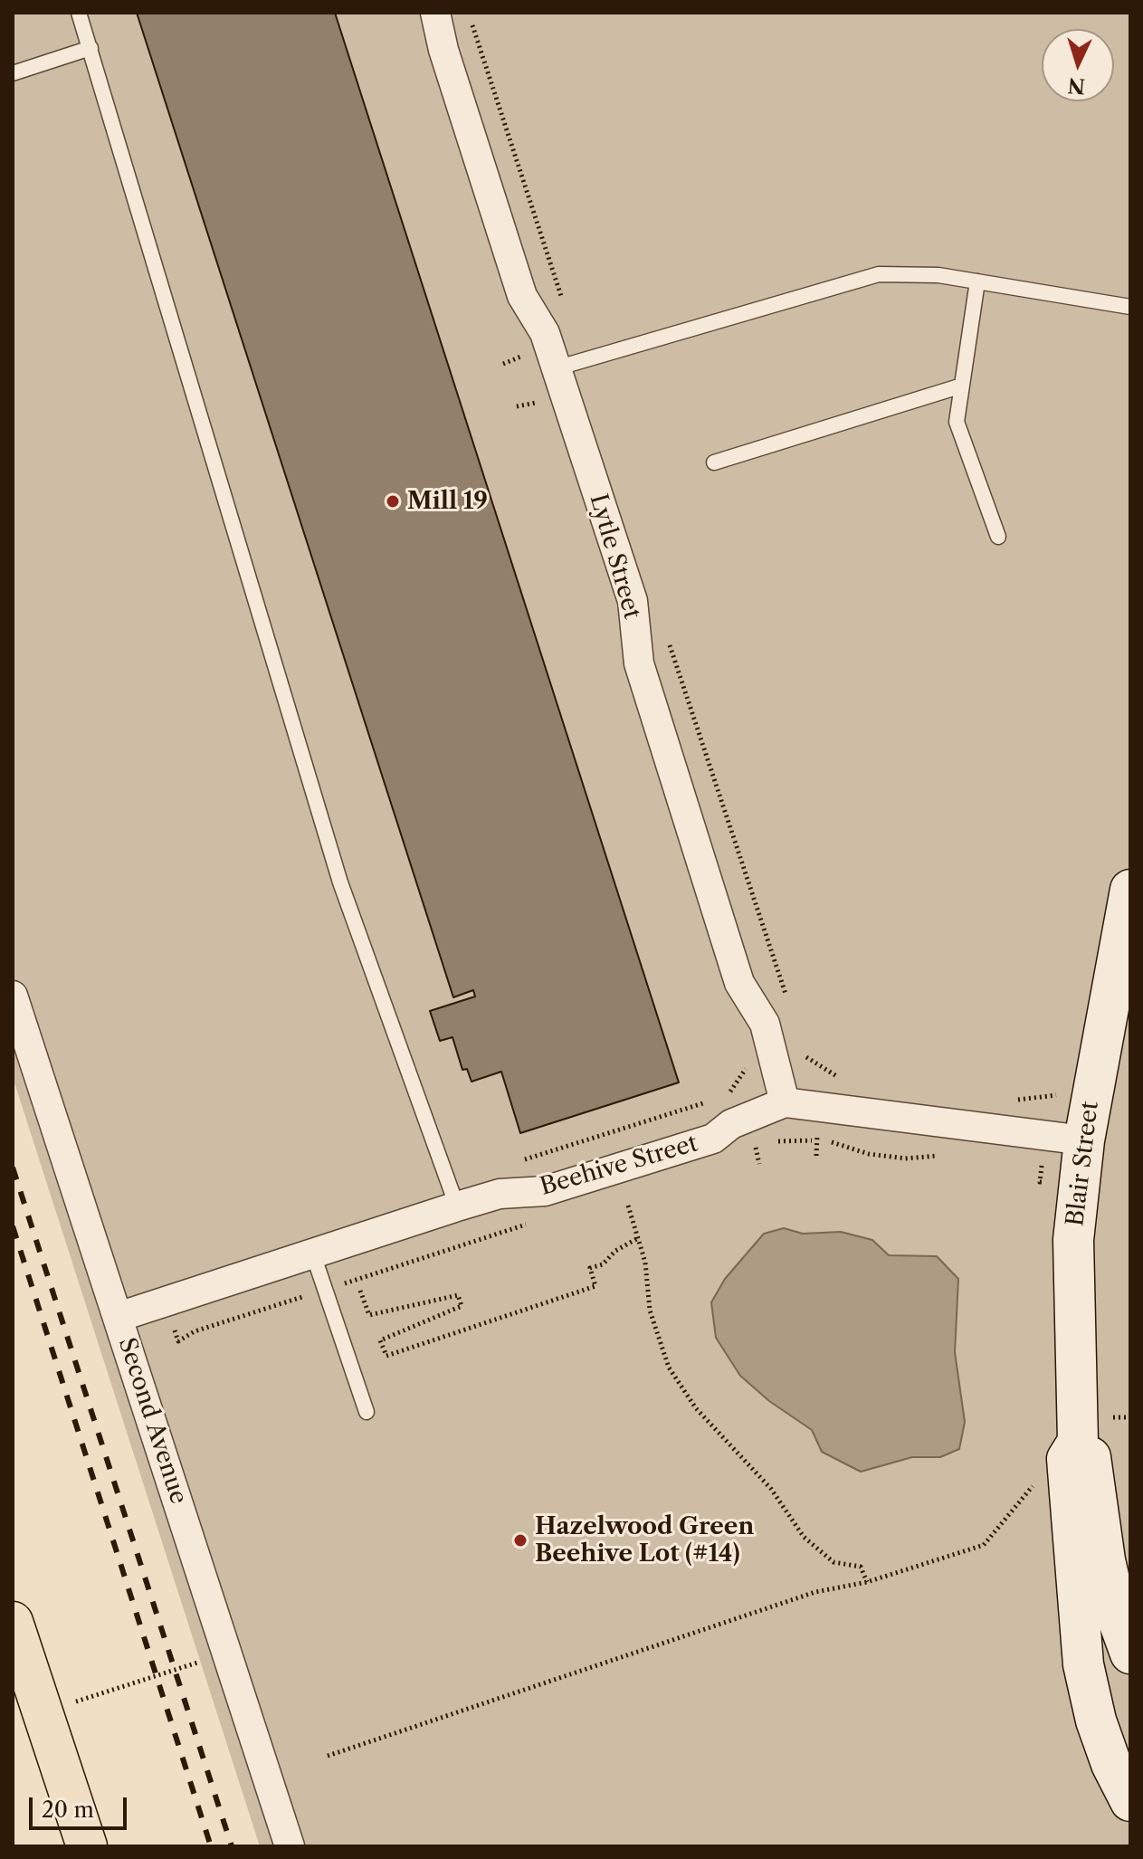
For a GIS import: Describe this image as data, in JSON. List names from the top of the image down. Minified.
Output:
{"streets":{"street":["Lytle Street","Blair Street","Beehive Street","Second Avenue"]},"crossings":[["Lytle Street","Beehive Street"],["Blair Street","Beehive Street"],["Beehive Street","Second Avenue"]],"places":["Mill 19","Hazelwood Green Beehive Lot (#14)"],"scale_bar":"20 m","north":"bottom"}
